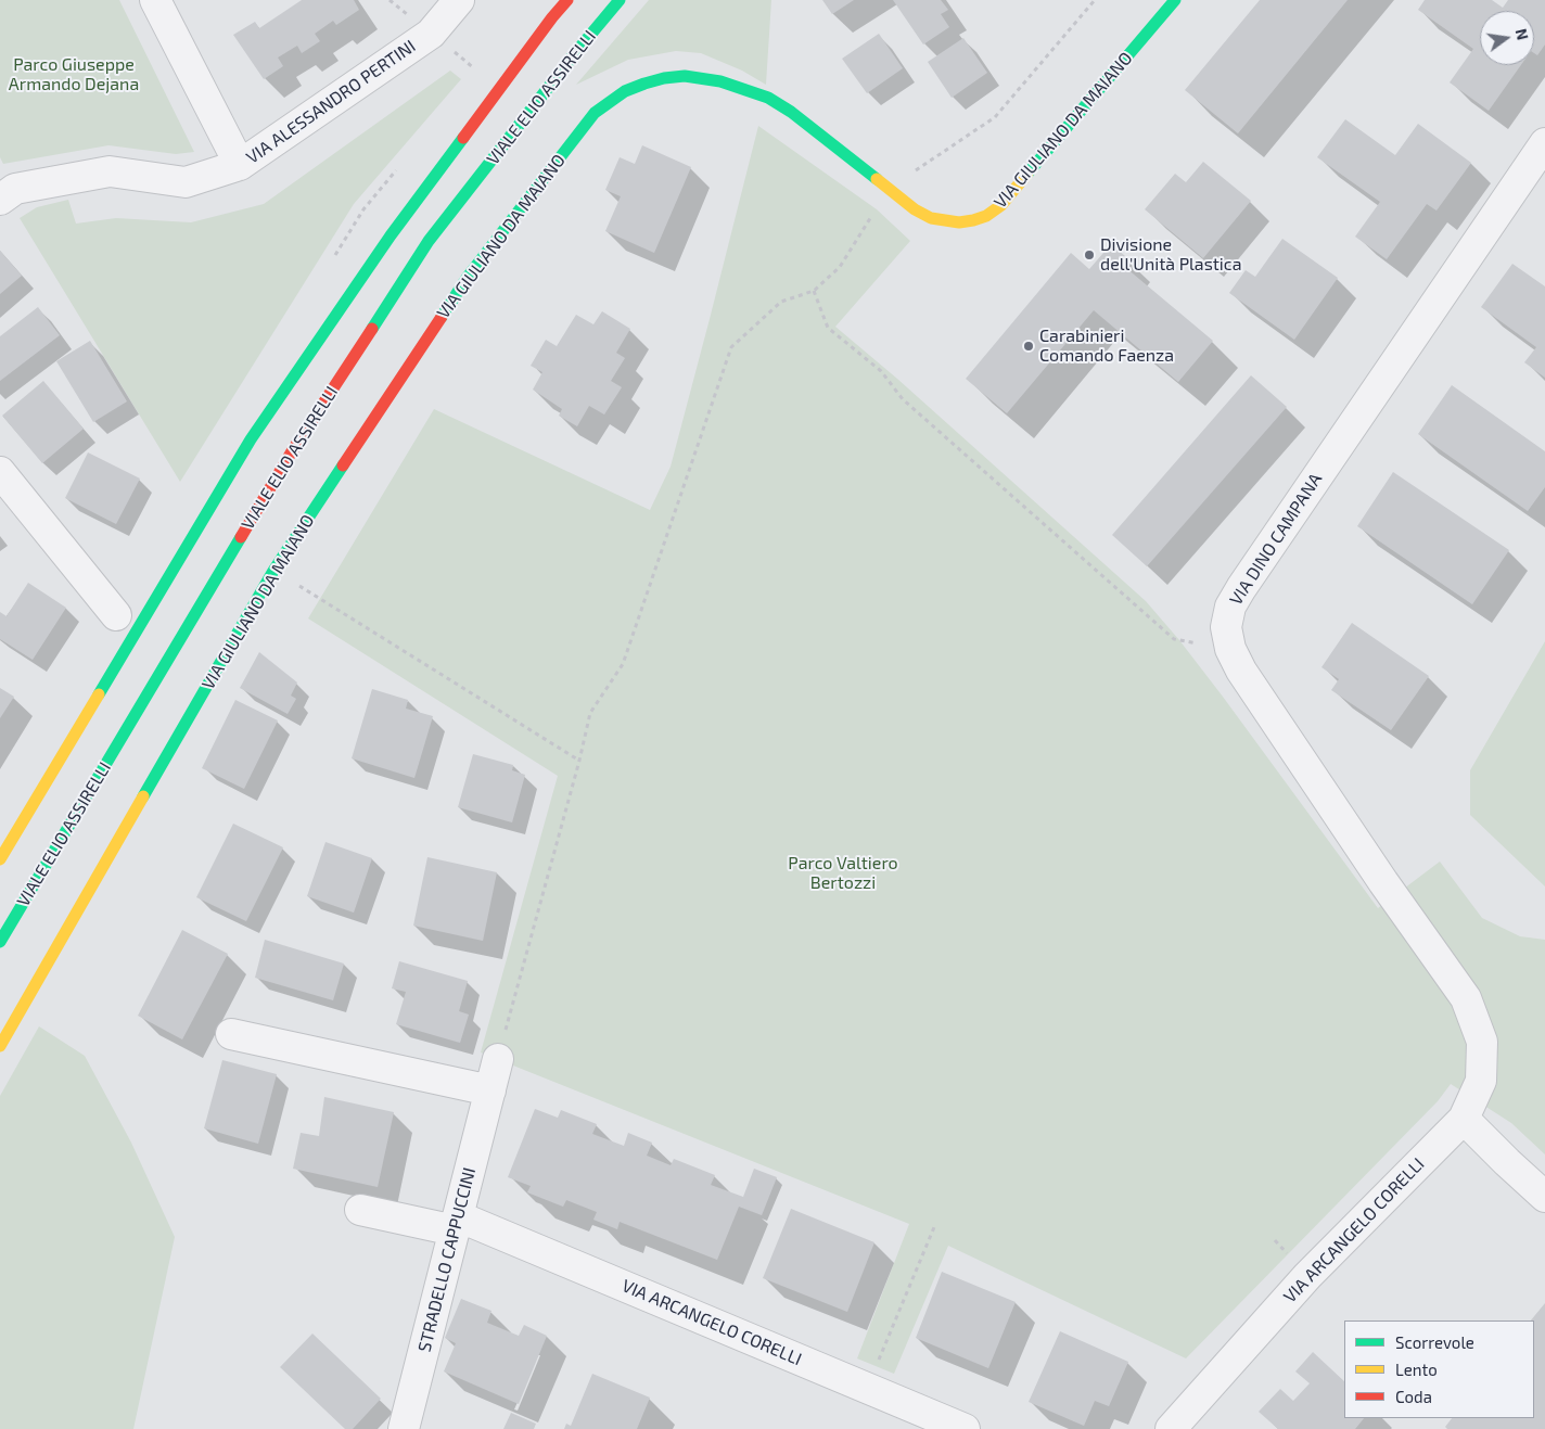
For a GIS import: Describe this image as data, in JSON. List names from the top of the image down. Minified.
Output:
{"streets":{"main road":["VIALE ELIO ASSIRELLI","VIA GIULIANO DA MAIANO"],"street":["VIA ALESSANDRO PERTINI","VIA DINO CAMPANA","VIA ARCANGELO CORELLI","STRADELLO CAPPUCCINI"]},"crossings":[["VIA DINO CAMPANA","VIA ARCANGELO CORELLI"],["VIA ARCANGELO CORELLI","STRADELLO CAPPUCCINI"]],"parks":["Parco Giuseppe Armando Dejana","Parco Valtiero Bertozzi"],"places":["Divisione dell'Unità Plastica","Carabinieri Comando Faenza"],"legend":["Scorrevole","Lento","Coda"],"north":"right"}
